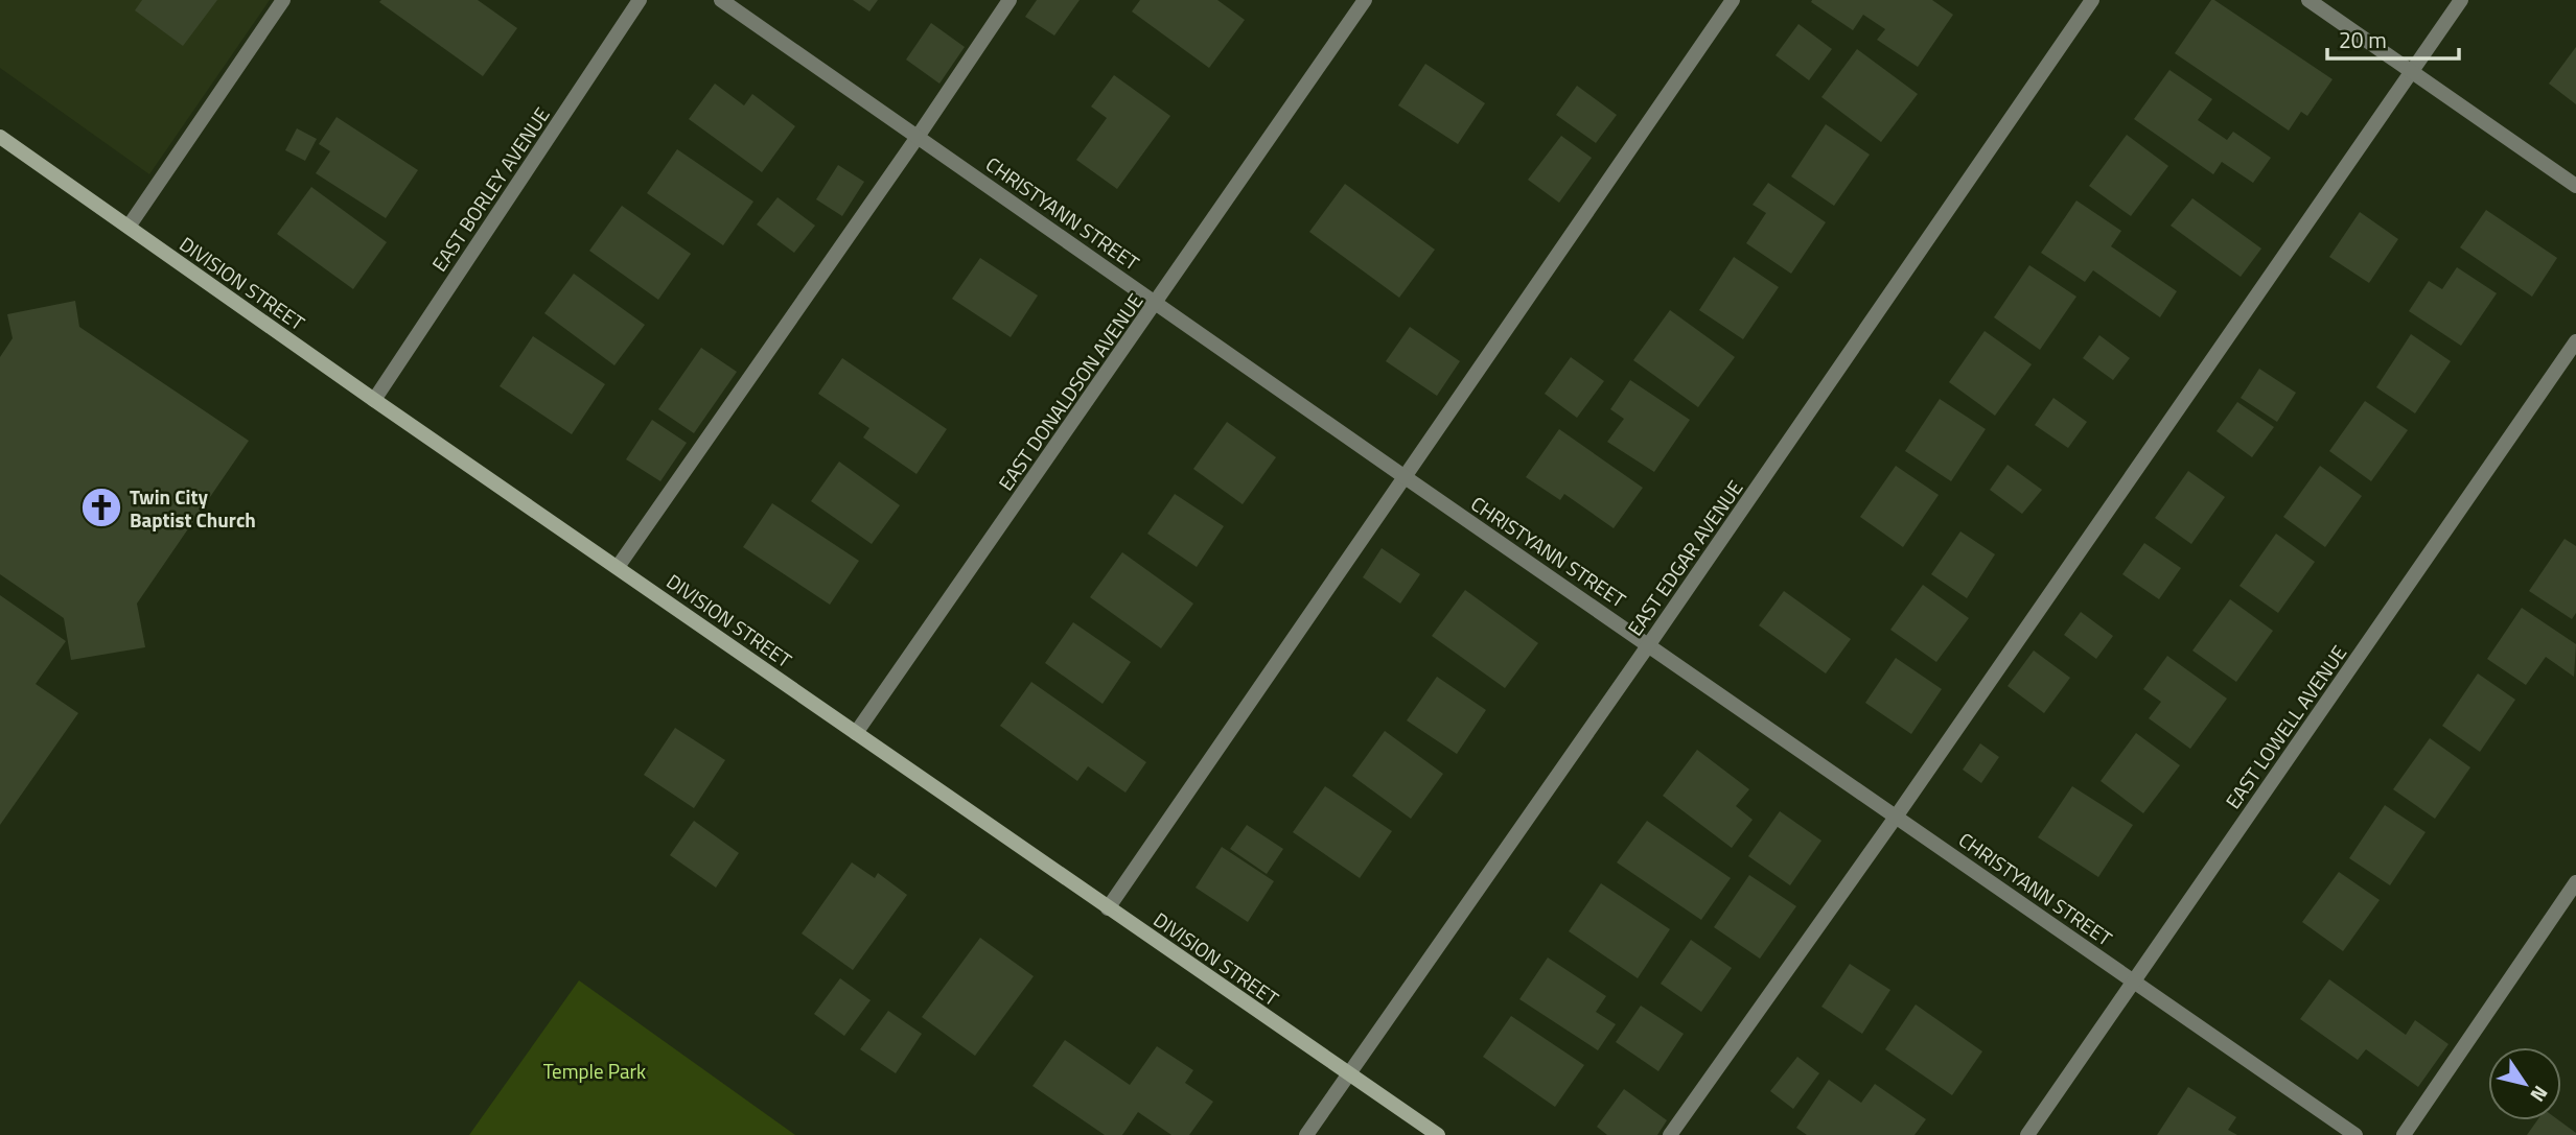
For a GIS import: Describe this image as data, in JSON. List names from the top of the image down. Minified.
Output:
{"streets":{"street":["EAST BORLEY AVENUE","CHRISTYANN STREET","DIVISION STREET","EAST DONALDSON AVENUE","EAST EDGAR AVENUE","EAST LOWELL AVENUE"]},"crossings":[["EAST BORLEY AVENUE","DIVISION STREET"],["CHRISTYANN STREET","EAST DONALDSON AVENUE"],["CHRISTYANN STREET","EAST EDGAR AVENUE"],["CHRISTYANN STREET","EAST LOWELL AVENUE"],["DIVISION STREET","EAST DONALDSON AVENUE"],["DIVISION STREET","EAST EDGAR AVENUE"]],"parks":["Temple Park"],"places":{"church":["Twin City Baptist Church"]},"scale_bar":"20 m","north":"bottom right"}
